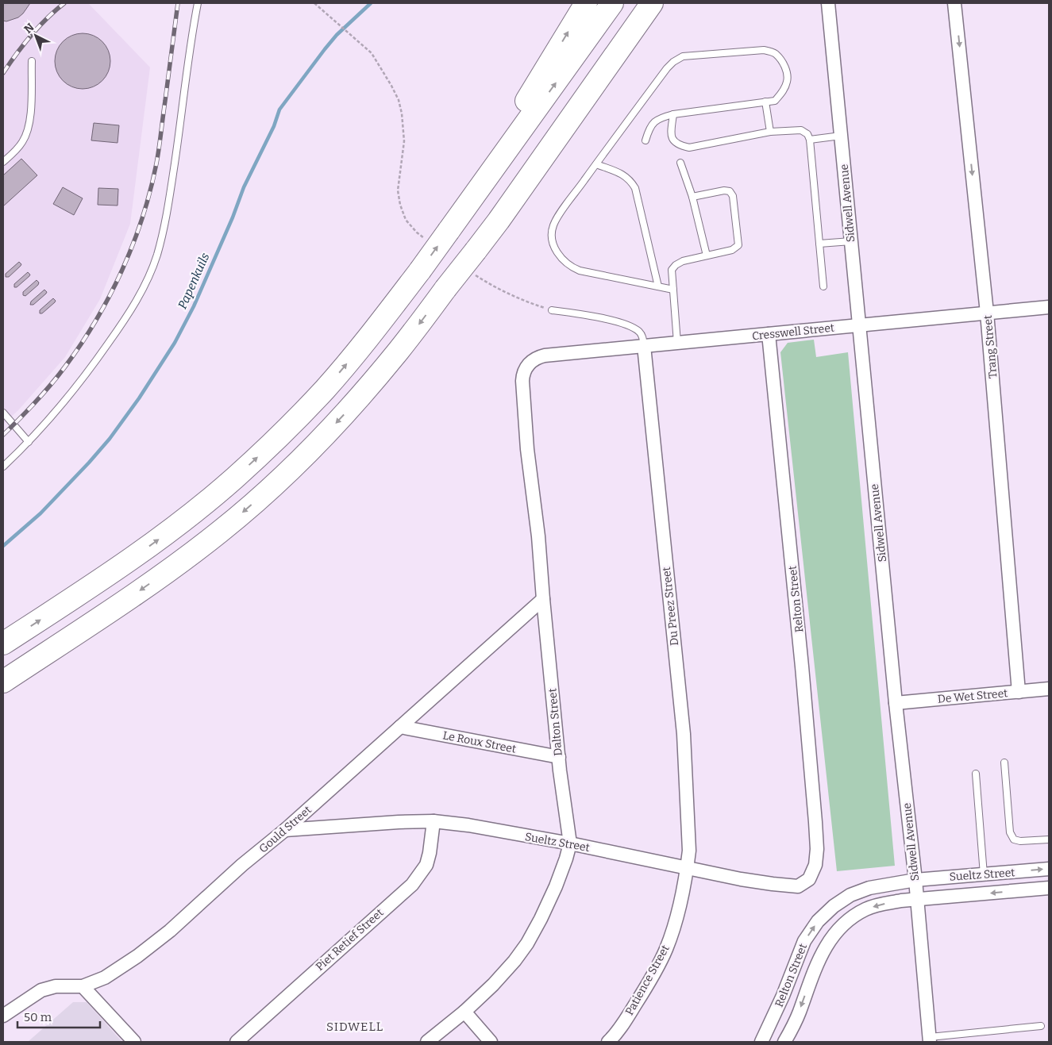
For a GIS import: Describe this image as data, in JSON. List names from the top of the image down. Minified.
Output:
{"streets":{"street":["Sidwell Avenue","Cresswell Street","Trang Street","Relton Street","Du Preez Street","De Wet Street","Dalton Street","Le Roux Street","Gould Street","Sueltz Street","Piet Retief Street","Patience Street"]},"crossings":[["Sidwell Avenue","Cresswell Street"],["Sidwell Avenue","Relton Street"],["Sidwell Avenue","De Wet Street"],["Sidwell Avenue","Sueltz Street"],["Cresswell Street","Trang Street"],["Cresswell Street","Relton Street"],["Cresswell Street","Du Preez Street"],["Cresswell Street","Dalton Street"],["Trang Street","De Wet Street"],["Relton Street","Sueltz Street"],["Du Preez Street","Sueltz Street"],["Du Preez Street","Patience Street"],["Dalton Street","Le Roux Street"],["Dalton Street","Gould Street"],["Dalton Street","Sueltz Street"],["Le Roux Street","Gould Street"],["Gould Street","Sueltz Street"],["Sueltz Street","Piet Retief Street"],["Sueltz Street","Patience Street"]],"one_way":["Trang Street"],"districts":["SIDWELL"],"water":["Papenkuils"],"scale_bar":"50 m","north":"top left"}
